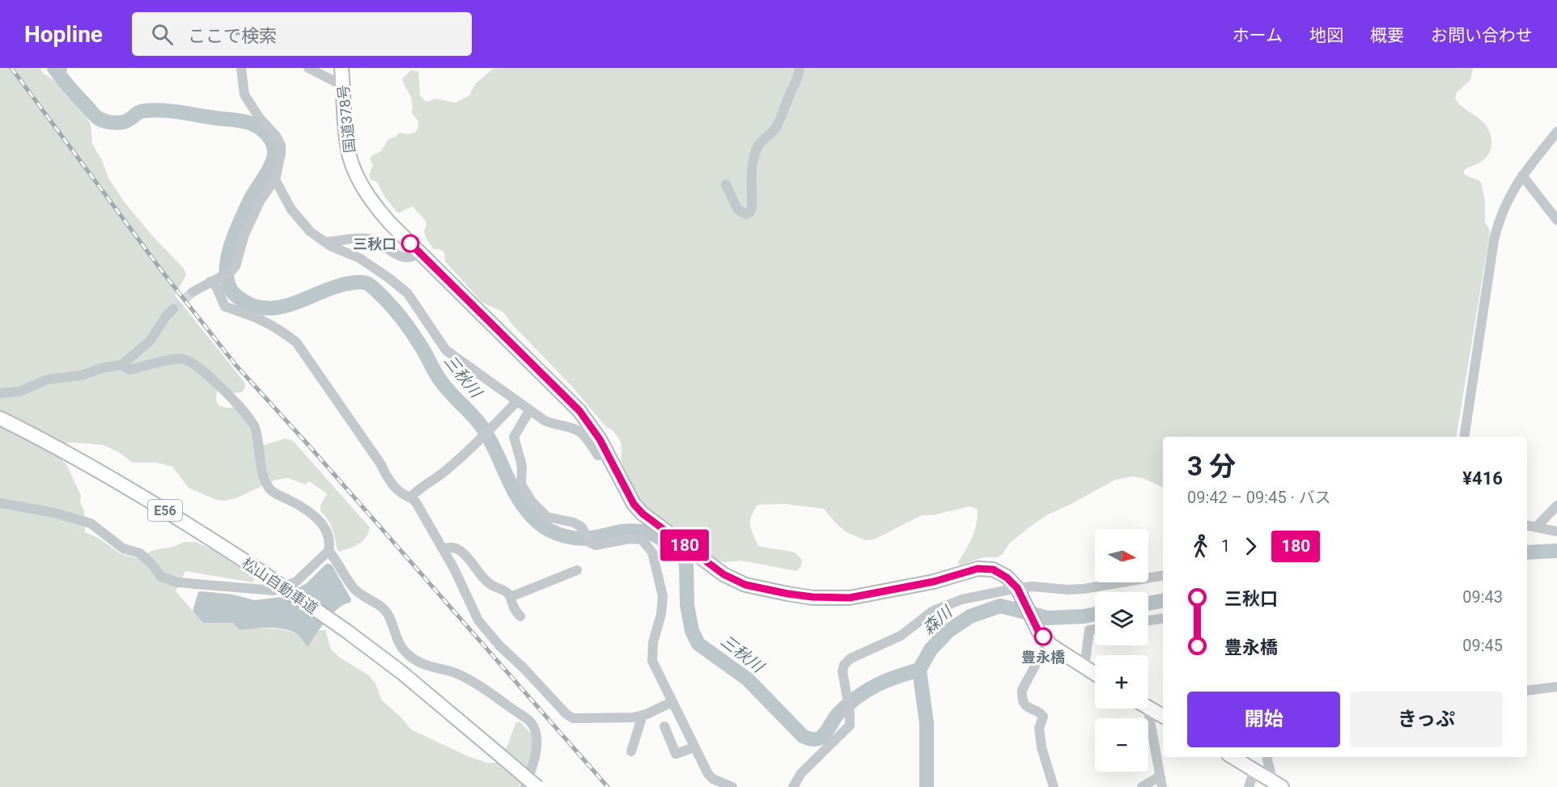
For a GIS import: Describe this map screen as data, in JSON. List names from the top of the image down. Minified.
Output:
{"streets":{"highway":["国道378号","E56","松山自動車道"]},"water":["三秋川","森川"],"places":["三秋口","豊永橋"],"lines":["bus line 180"],"north":"right","page":{"header":"Hopline","search":"ここで検索","nav":["ホーム","地図","概要","お問い合わせ"],"on_map":"180","heading":["3 分","09:42 – 09:45 · バス","¥416"],"legs":["1","180"],"map_buttons":["+","−"],"list":[{"name":"三秋口","value":"09:43"},{"name":"豊永橋","value":"09:45"}],"buttons":["開始","きっぷ"]}}
